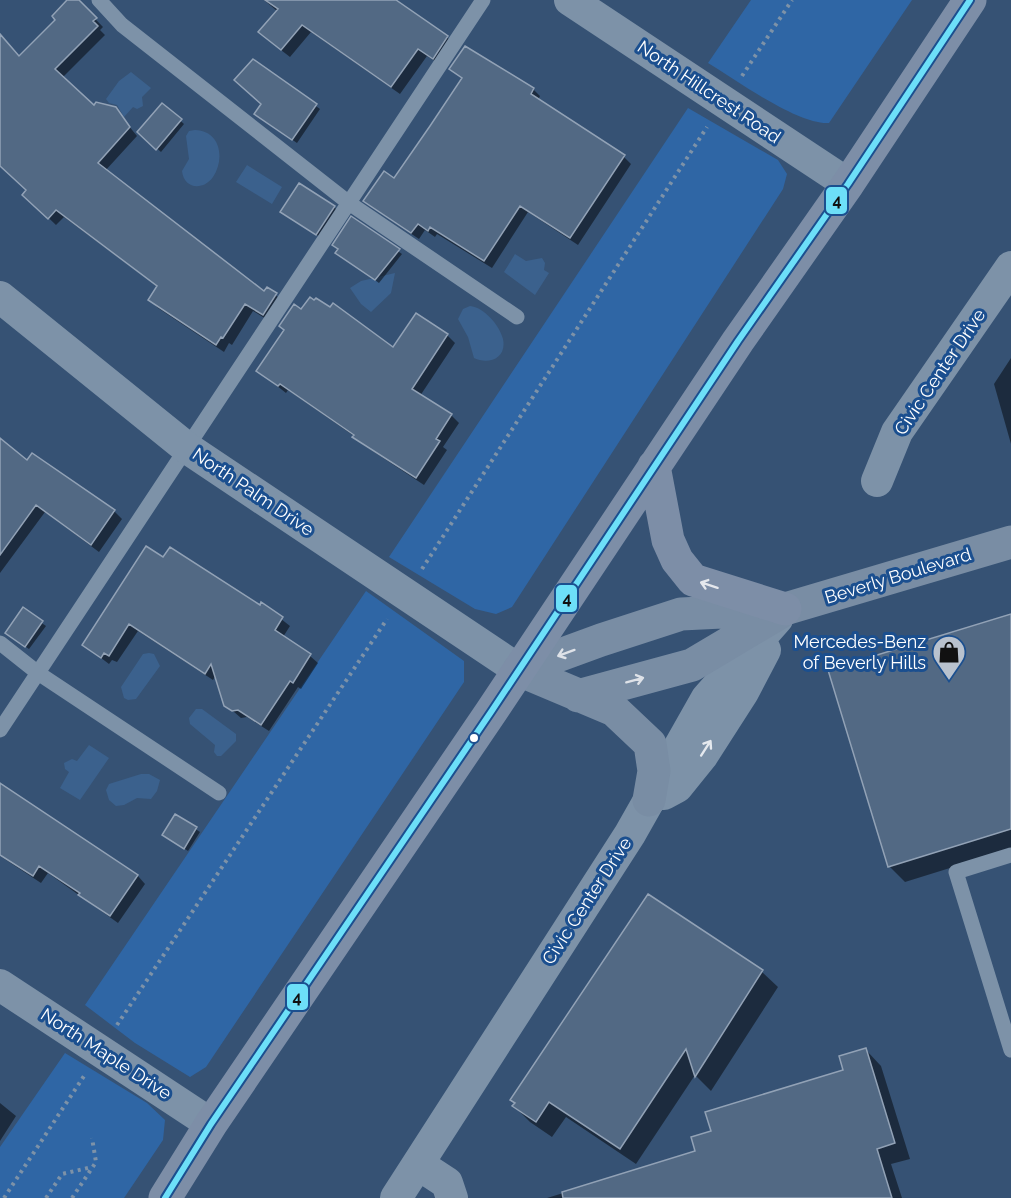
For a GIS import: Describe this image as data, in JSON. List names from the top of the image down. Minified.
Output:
{"streets":{"main road":["Beverly Boulevard"],"street":["North Hillcrest Road","Civic Center Drive","North Palm Drive","North Maple Drive"]},"crossings":[["North Palm Drive","Beverly Boulevard"]],"places":{"shop":["Mercedes-Benz of Beverly Hills"]},"lines":["transit line 4"]}
